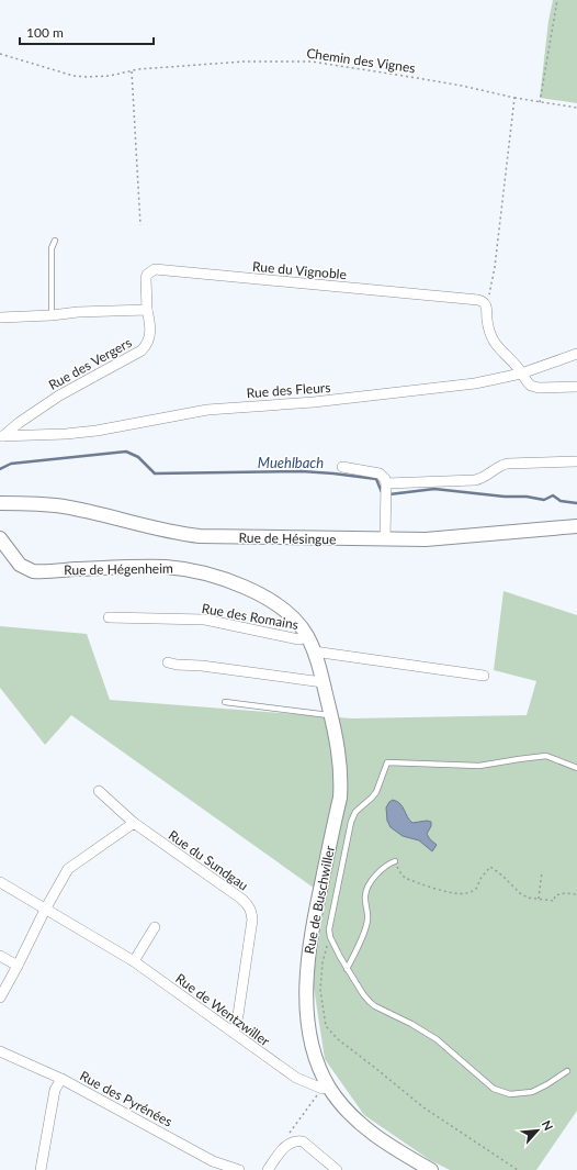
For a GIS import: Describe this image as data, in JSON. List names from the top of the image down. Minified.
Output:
{"streets":{"street":["Rue du Vignoble","Rue des Vergers","Rue des Fleurs","Rue de Hésingue","Rue de Hégenheim","Rue des Romains","Rue du Sundgau","Rue de Buschwiller","Rue de Wentzwiller","Rue des Pyrénées"],"path":["Chemin des Vignes"]},"crossings":[["Rue du Vignoble","Rue des Vergers"],["Rue des Vergers","Rue des Fleurs"],["Rue de Hégenheim","Rue des Romains"],["Rue de Hégenheim","Rue de Buschwiller"],["Rue du Sundgau","Rue de Wentzwiller"],["Rue de Buschwiller","Rue de Wentzwiller"]],"water":["Muehlbach"],"scale_bar":"100 m","north":"top right"}
